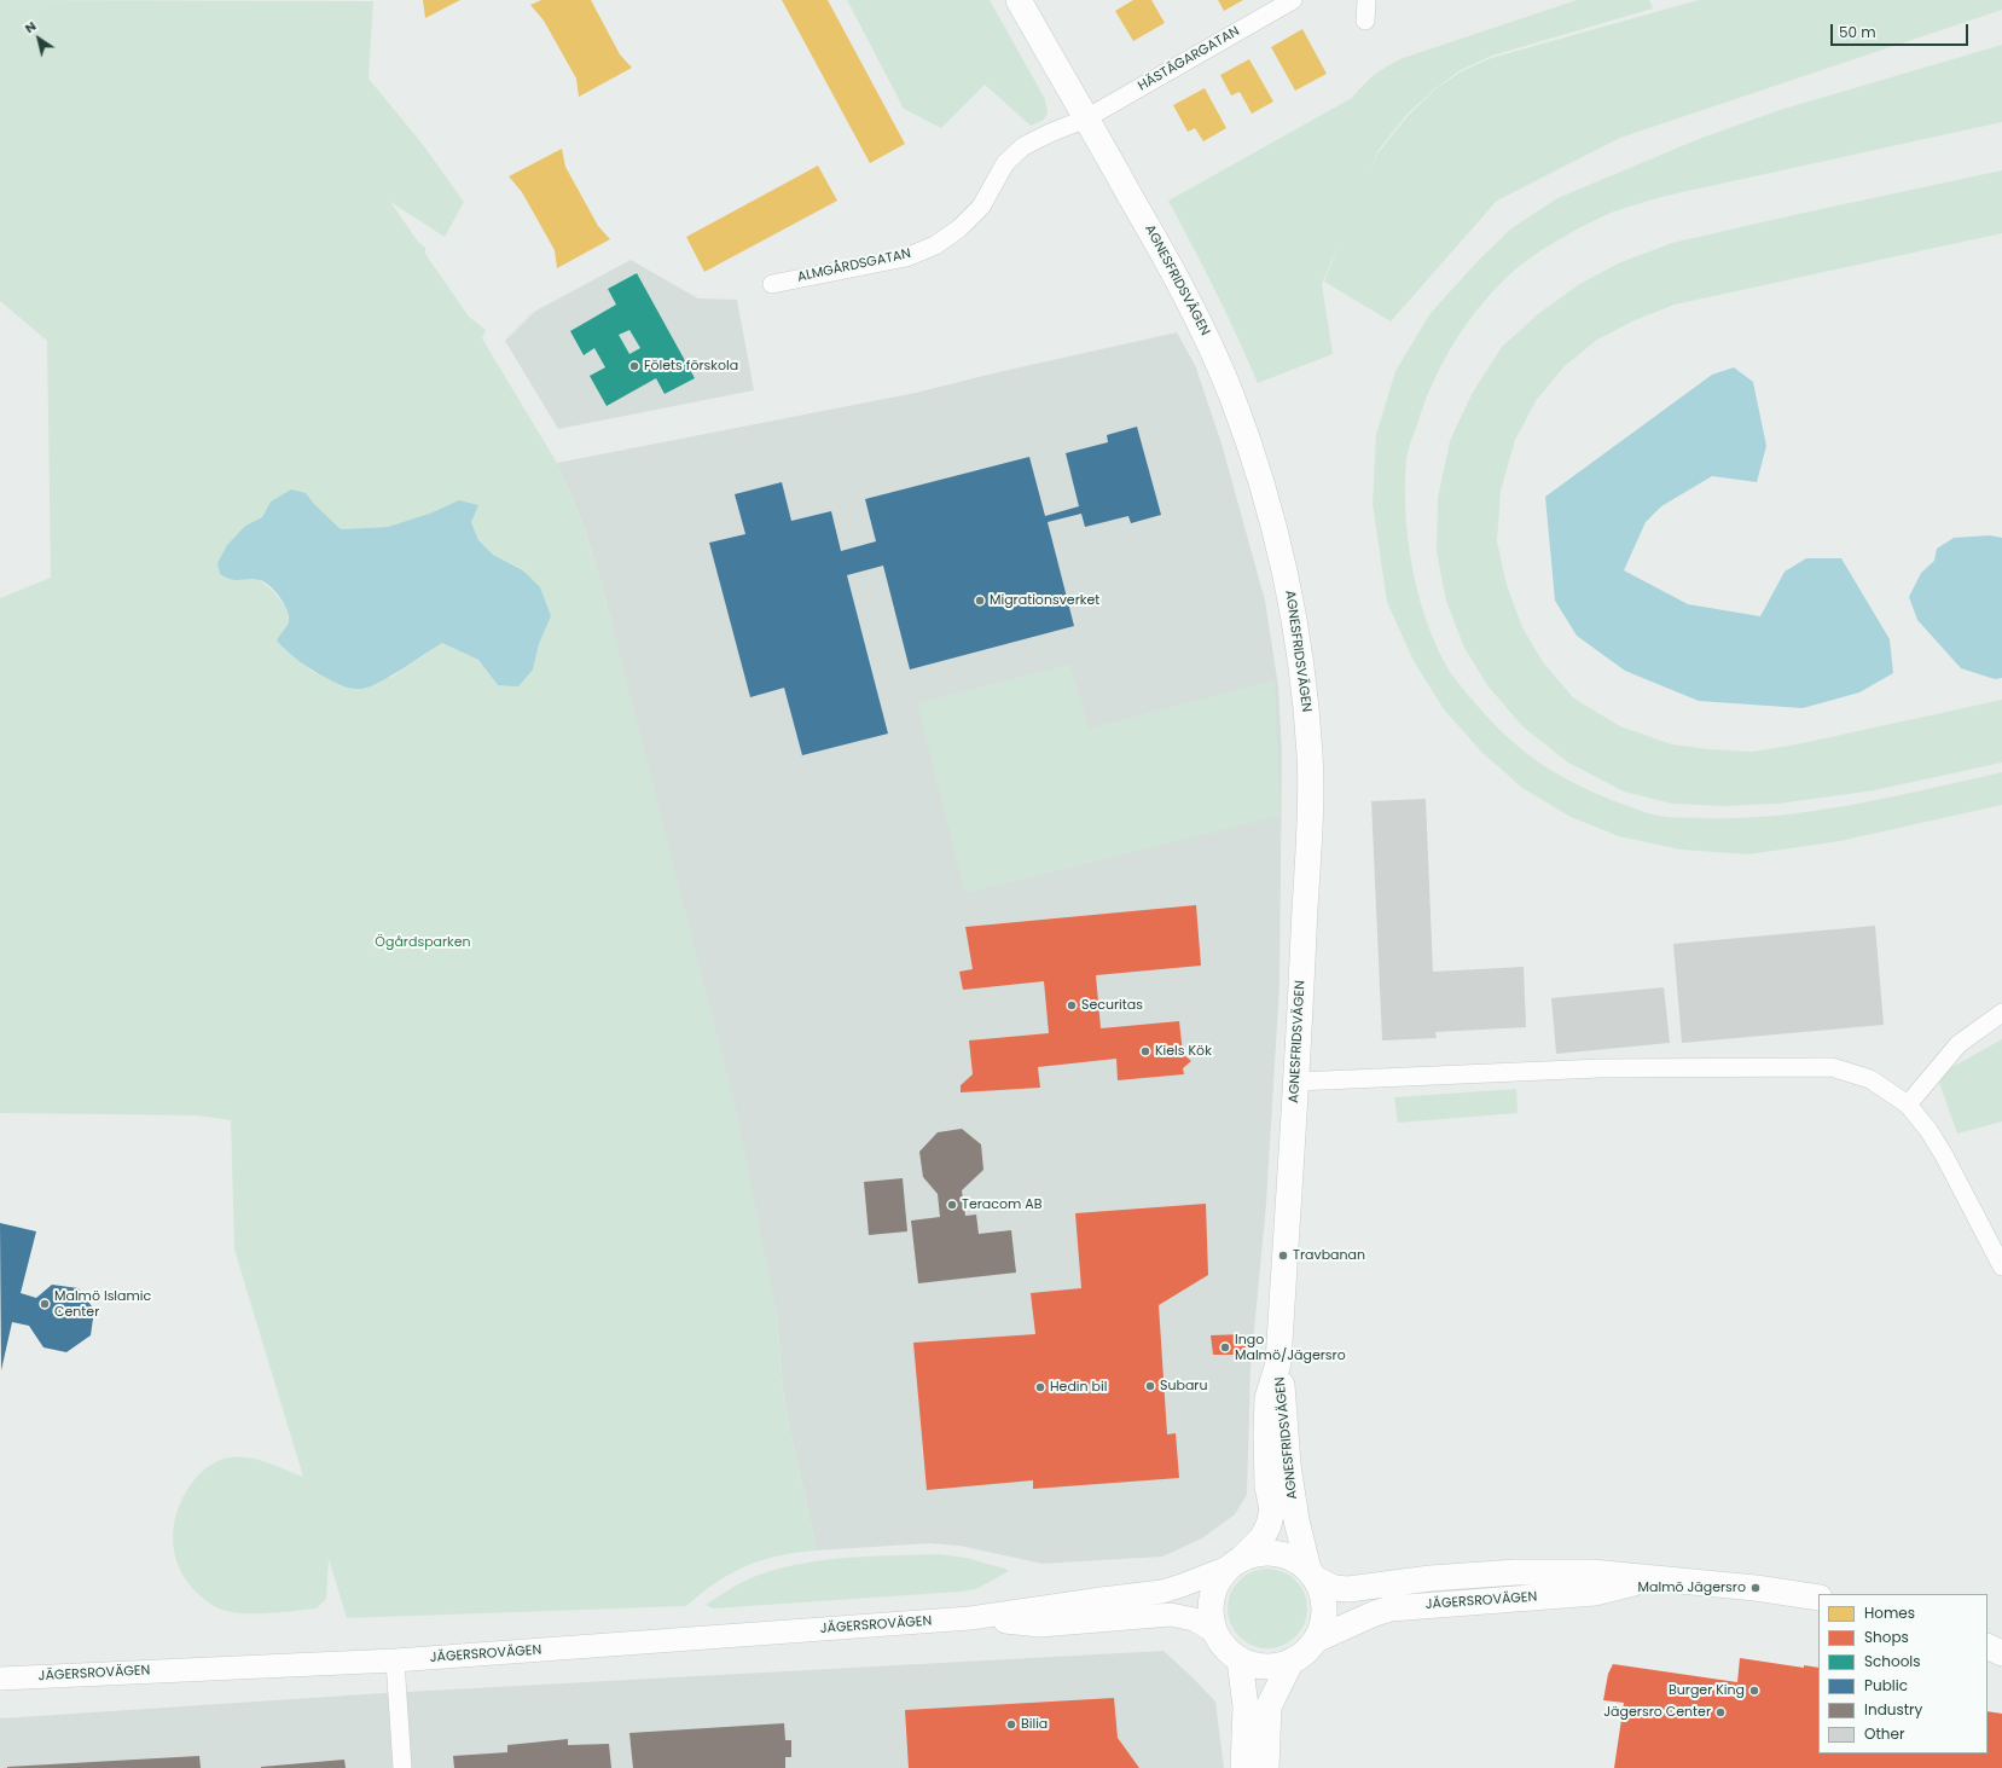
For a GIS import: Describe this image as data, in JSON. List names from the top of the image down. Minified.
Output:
{"streets":{"main road":["AGNESFRIDSVÄGEN","JÄGERSROVÄGEN"],"street":["HÄSTÄGARGATAN","ALMGÅRDSGATAN"]},"crossings":[["HÄSTÄGARGATAN","ALMGÅRDSGATAN"],["HÄSTÄGARGATAN","AGNESFRIDSVÄGEN"],["ALMGÅRDSGATAN","AGNESFRIDSVÄGEN"],["AGNESFRIDSVÄGEN","JÄGERSROVÄGEN"]],"parks":["Ögårdsparken"],"places":["Fölets förskola","Migrationsverket","Securitas","Kiels Kök","Teracom AB","Travbanan","Malmö Islamic Center","Ingo Malmö/Jägersro","Subaru","Hedin bil","Malmö Jägersro","Burger King","Jägersro Center","Bilia"],"legend":["Homes","Shops","Schools","Public","Industry","Other"],"scale_bar":"50 m","north":"top left"}
